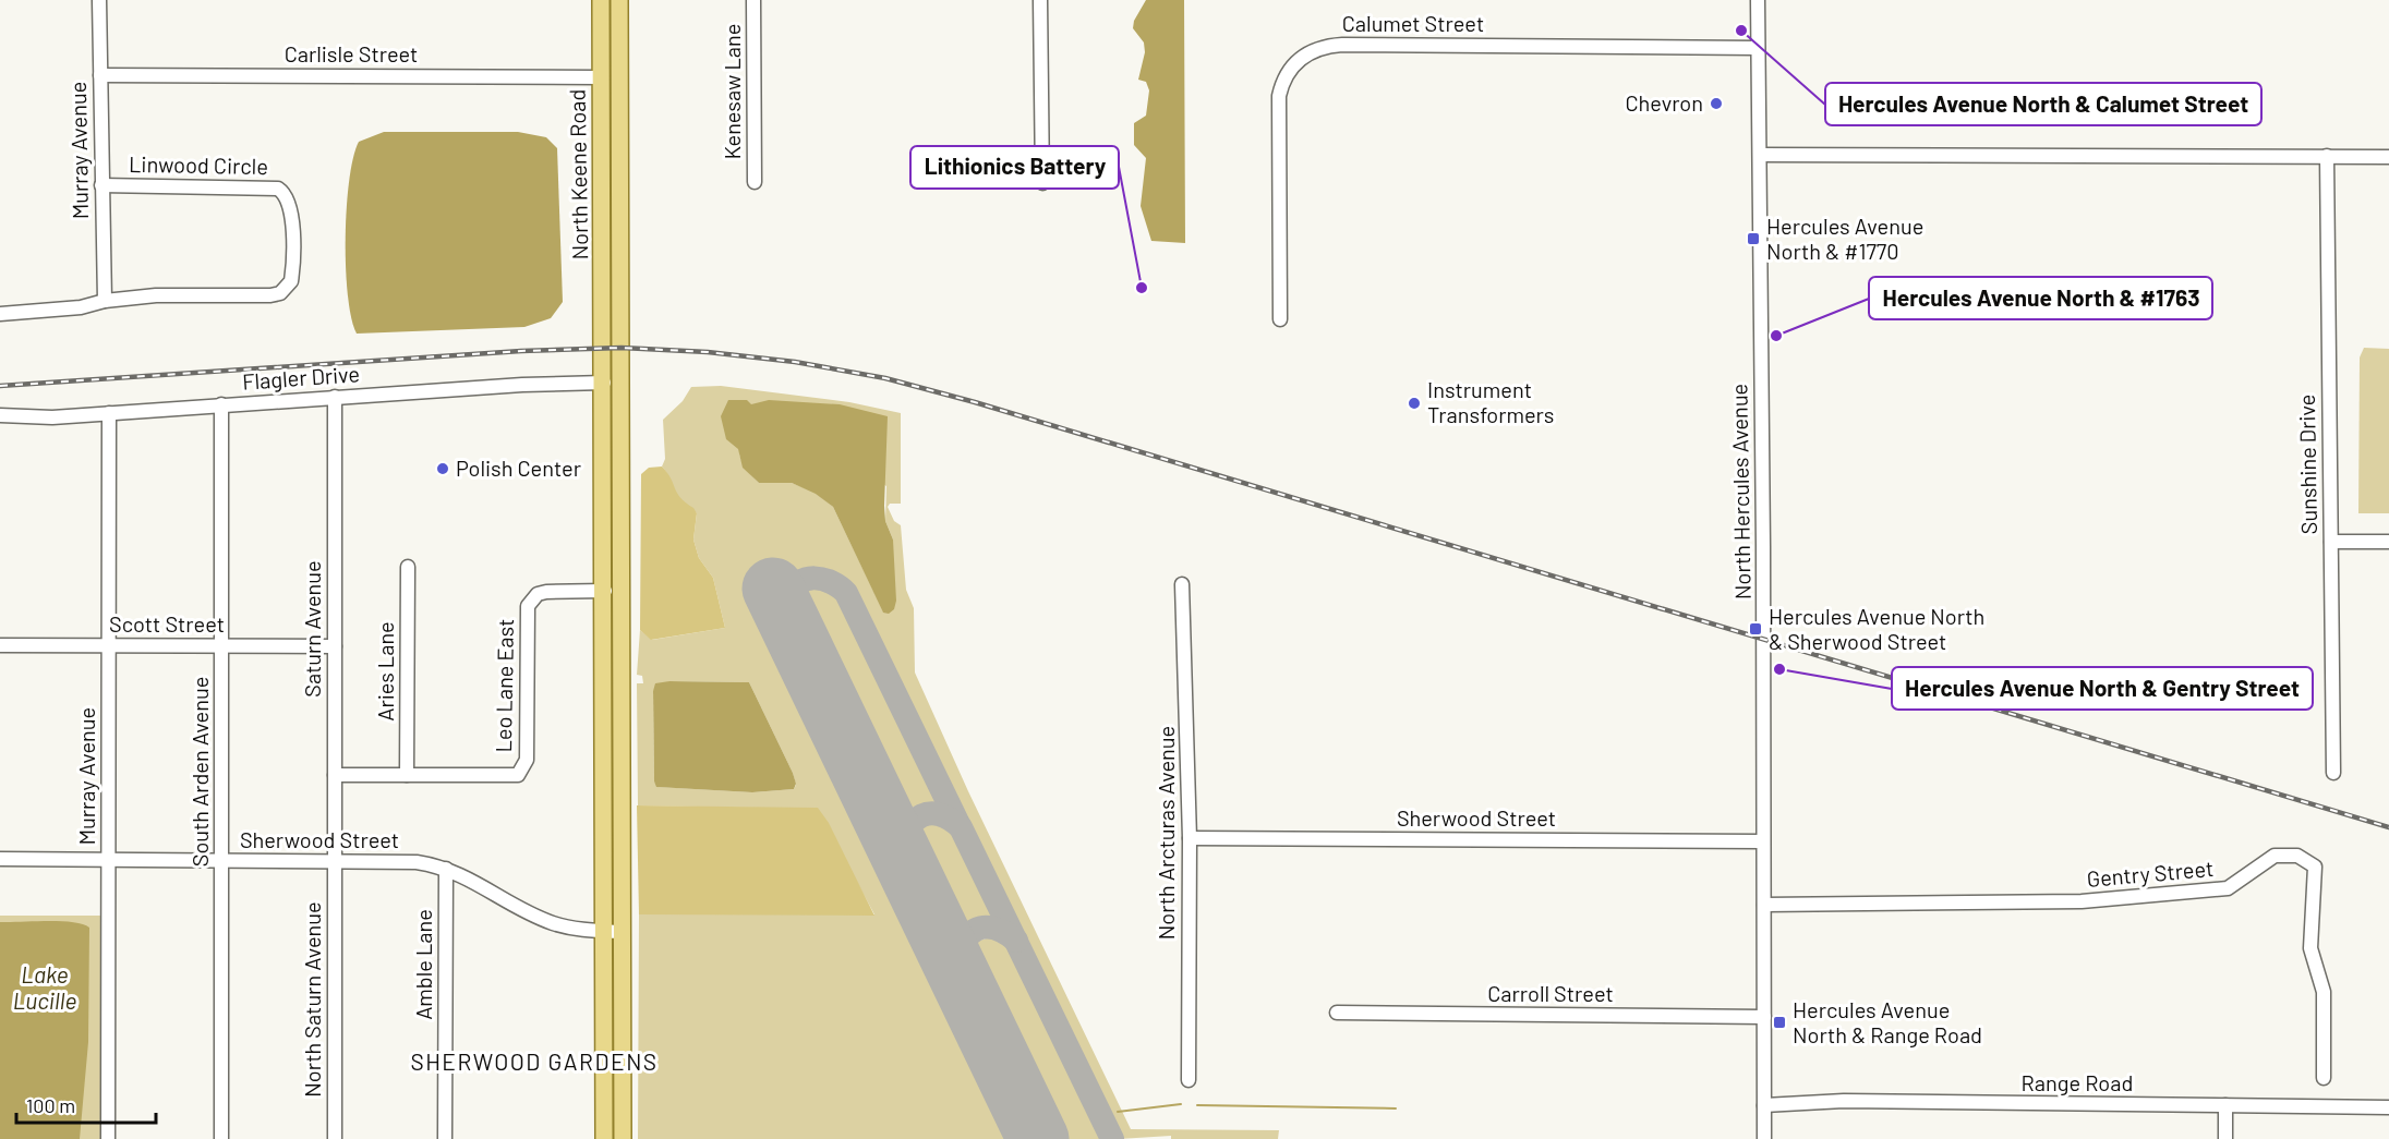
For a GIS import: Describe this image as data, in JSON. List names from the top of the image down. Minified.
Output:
{"streets":{"main road":["North Keene Road"],"street":["Calumet Street","Carlisle Street","Kenesaw Lane","Murray Avenue","Linwood Circle","Flagler Drive","Sunshine Drive","North Hercules Avenue","Scott Street","Saturn Avenue","Aries Lane","Leo Lane East","South Arden Avenue","Sherwood Street","North Arcturas Avenue","Gentry Street","Amble Lane","Carroll Street","North Saturn Avenue","Range Road"]},"crossings":[["Calumet Street","North Hercules Avenue"],["Carlisle Street","Murray Avenue"],["Carlisle Street","North Keene Road"],["Murray Avenue","Linwood Circle"],["Murray Avenue","Flagler Drive"],["Murray Avenue","Scott Street"],["Murray Avenue","Sherwood Street"],["North Keene Road","Flagler Drive"],["North Keene Road","Leo Lane East"],["North Keene Road","Sherwood Street"],["Flagler Drive","Saturn Avenue"],["Flagler Drive","South Arden Avenue"],["North Hercules Avenue","Sherwood Street"],["North Hercules Avenue","Gentry Street"],["North Hercules Avenue","Carroll Street"],["North Hercules Avenue","Range Road"],["Scott Street","Saturn Avenue"],["Scott Street","South Arden Avenue"],["Saturn Avenue","Sherwood Street"],["Saturn Avenue","North Saturn Avenue"],["Aries Lane","Leo Lane East"],["South Arden Avenue","Sherwood Street"],["Sherwood Street","North Arcturas Avenue"],["Sherwood Street","Amble Lane"],["Sherwood Street","North Saturn Avenue"]],"districts":["SHERWOOD GARDENS"],"water":["Lake Lucille"],"places":{"other":["Hercules Avenue North & Calumet Street","Chevron","Lithionics Battery","Hercules Avenue North & #1763","Instrument Transformers","Polish Center","Hercules Avenue North & Gentry Street"],"transit":["Hercules Avenue North & #1770","Hercules Avenue North & Sherwood Street","Hercules Avenue North & Range Road"]},"scale_bar":"100 m"}
